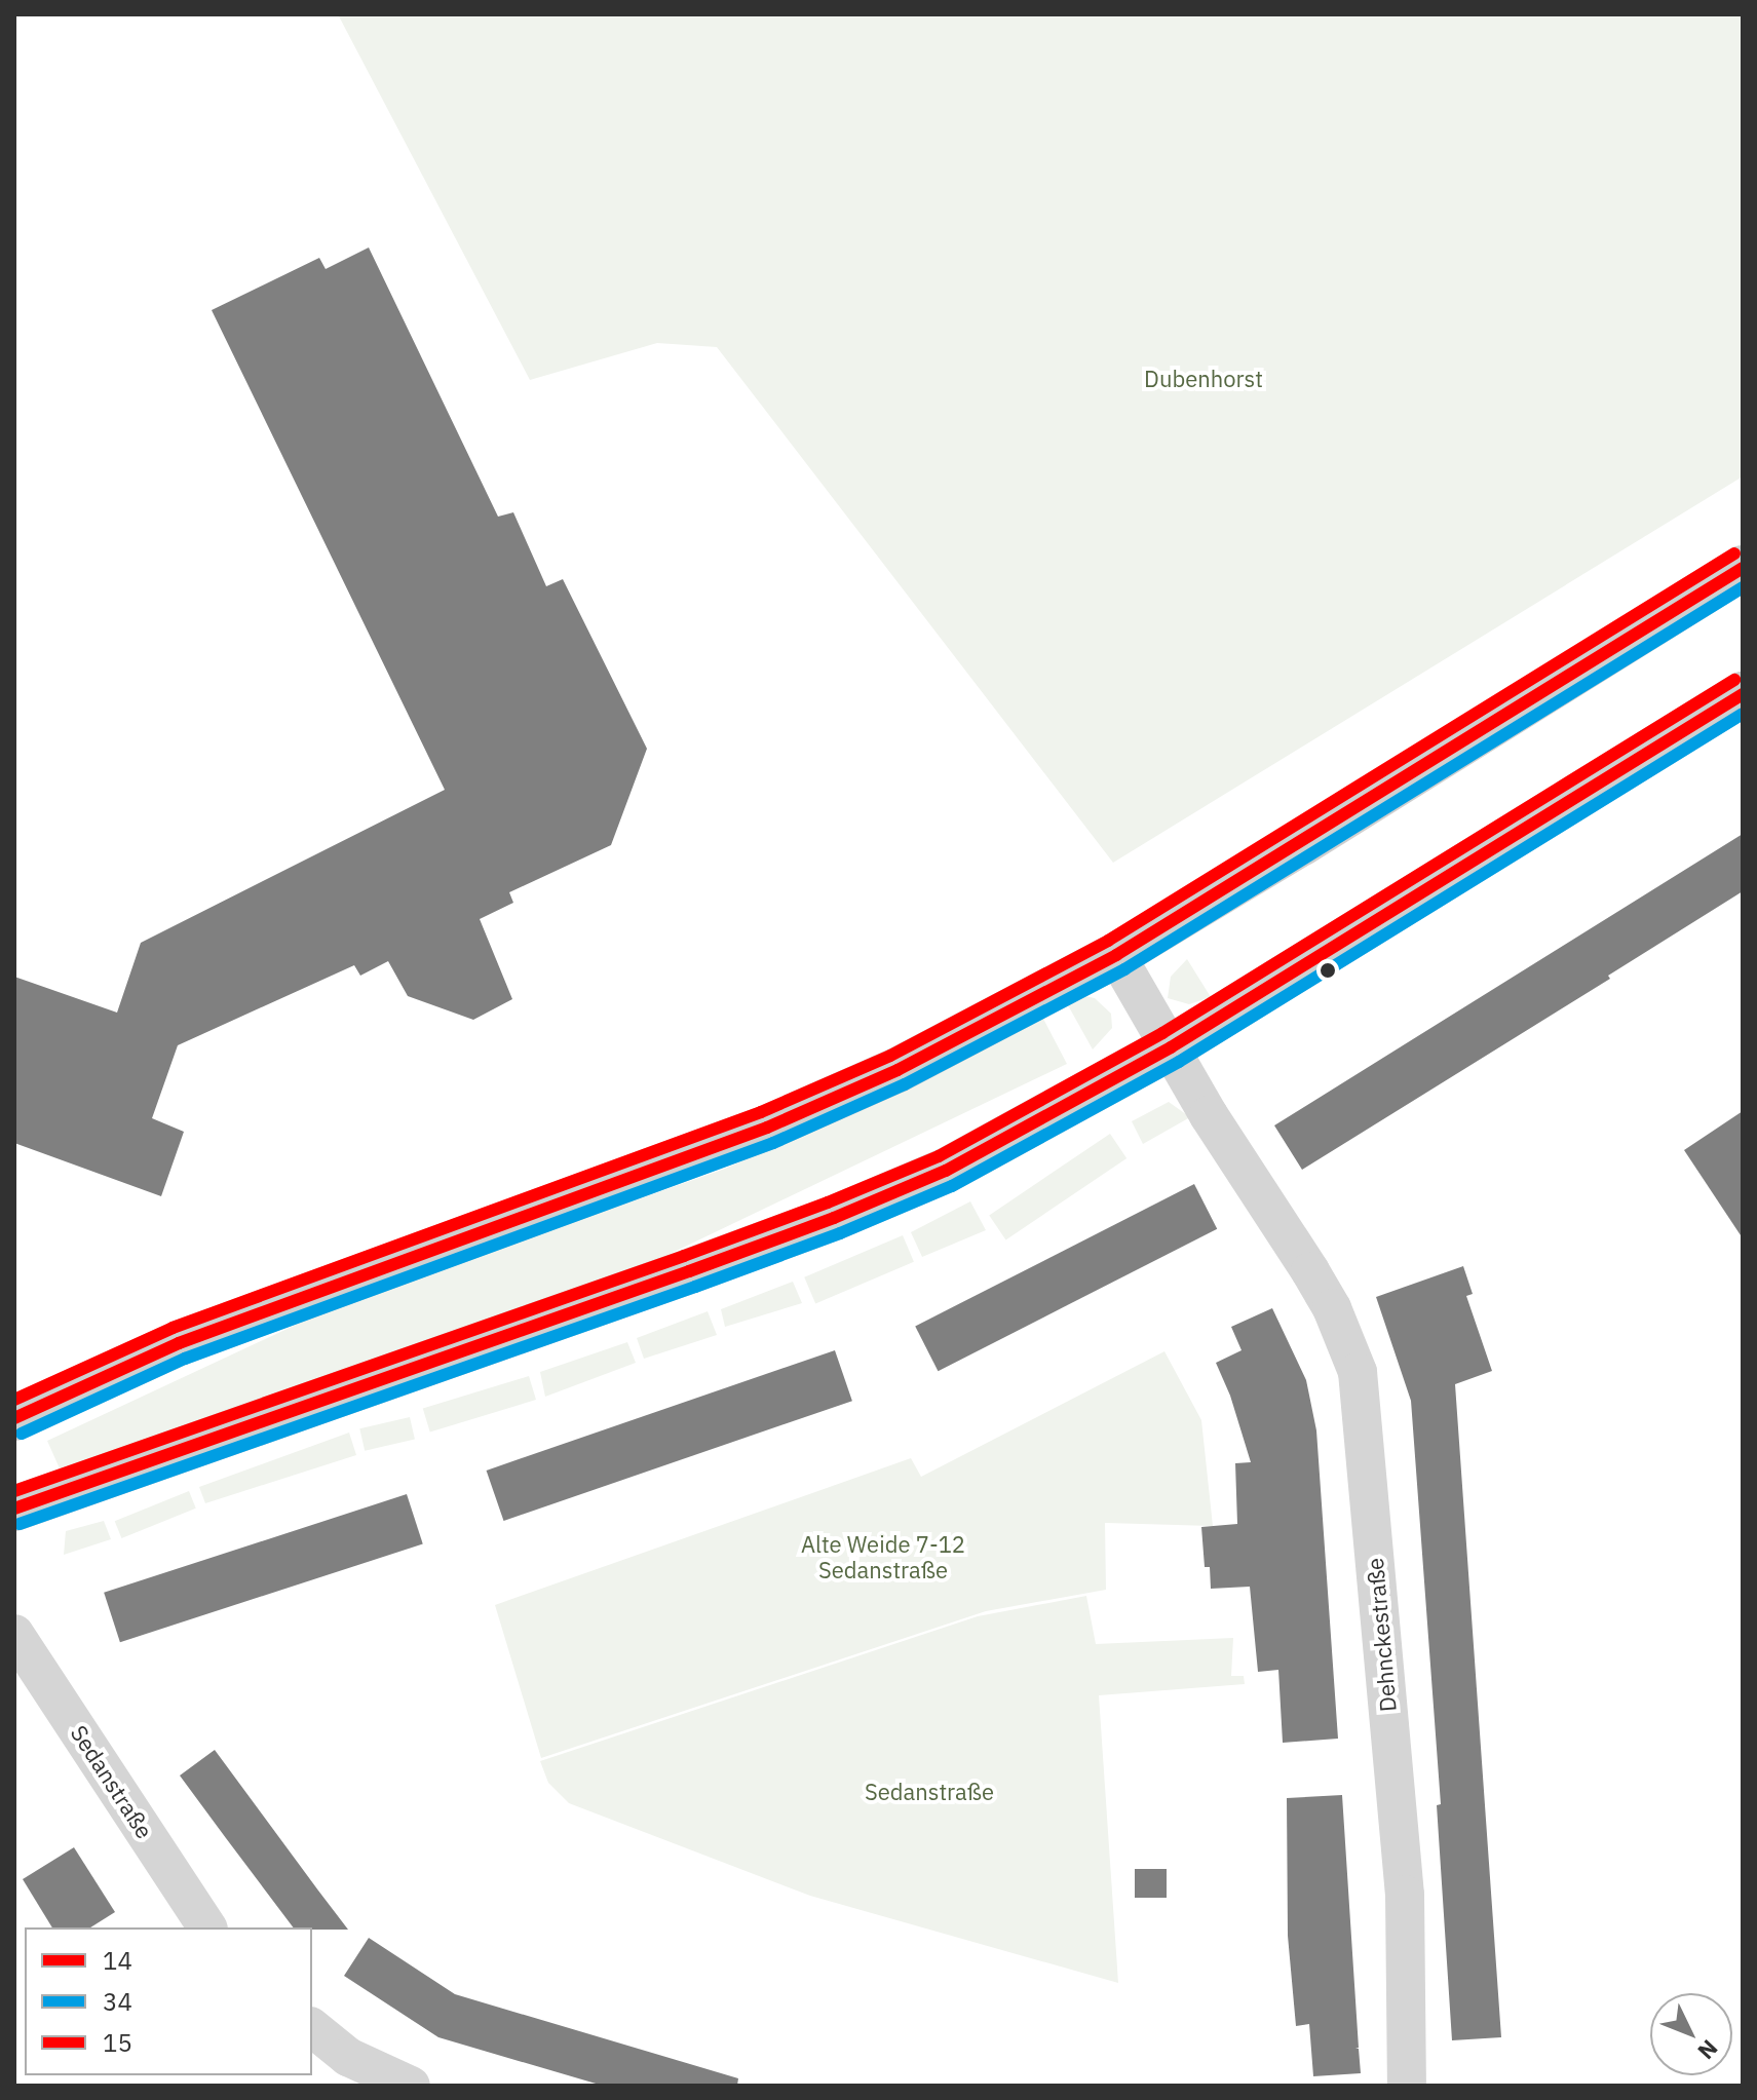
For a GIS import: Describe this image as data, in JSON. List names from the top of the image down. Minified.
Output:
{"streets":{"street":["Dehnckestraße","Sedanstraße"]},"parks":["Dubenhorst","Alte Weide 7-12 Sedanstraße","Sedanstraße"],"lines":["transit line 15","transit line 14","transit line 34"],"legend":["14","34","15"],"north":"bottom right"}
